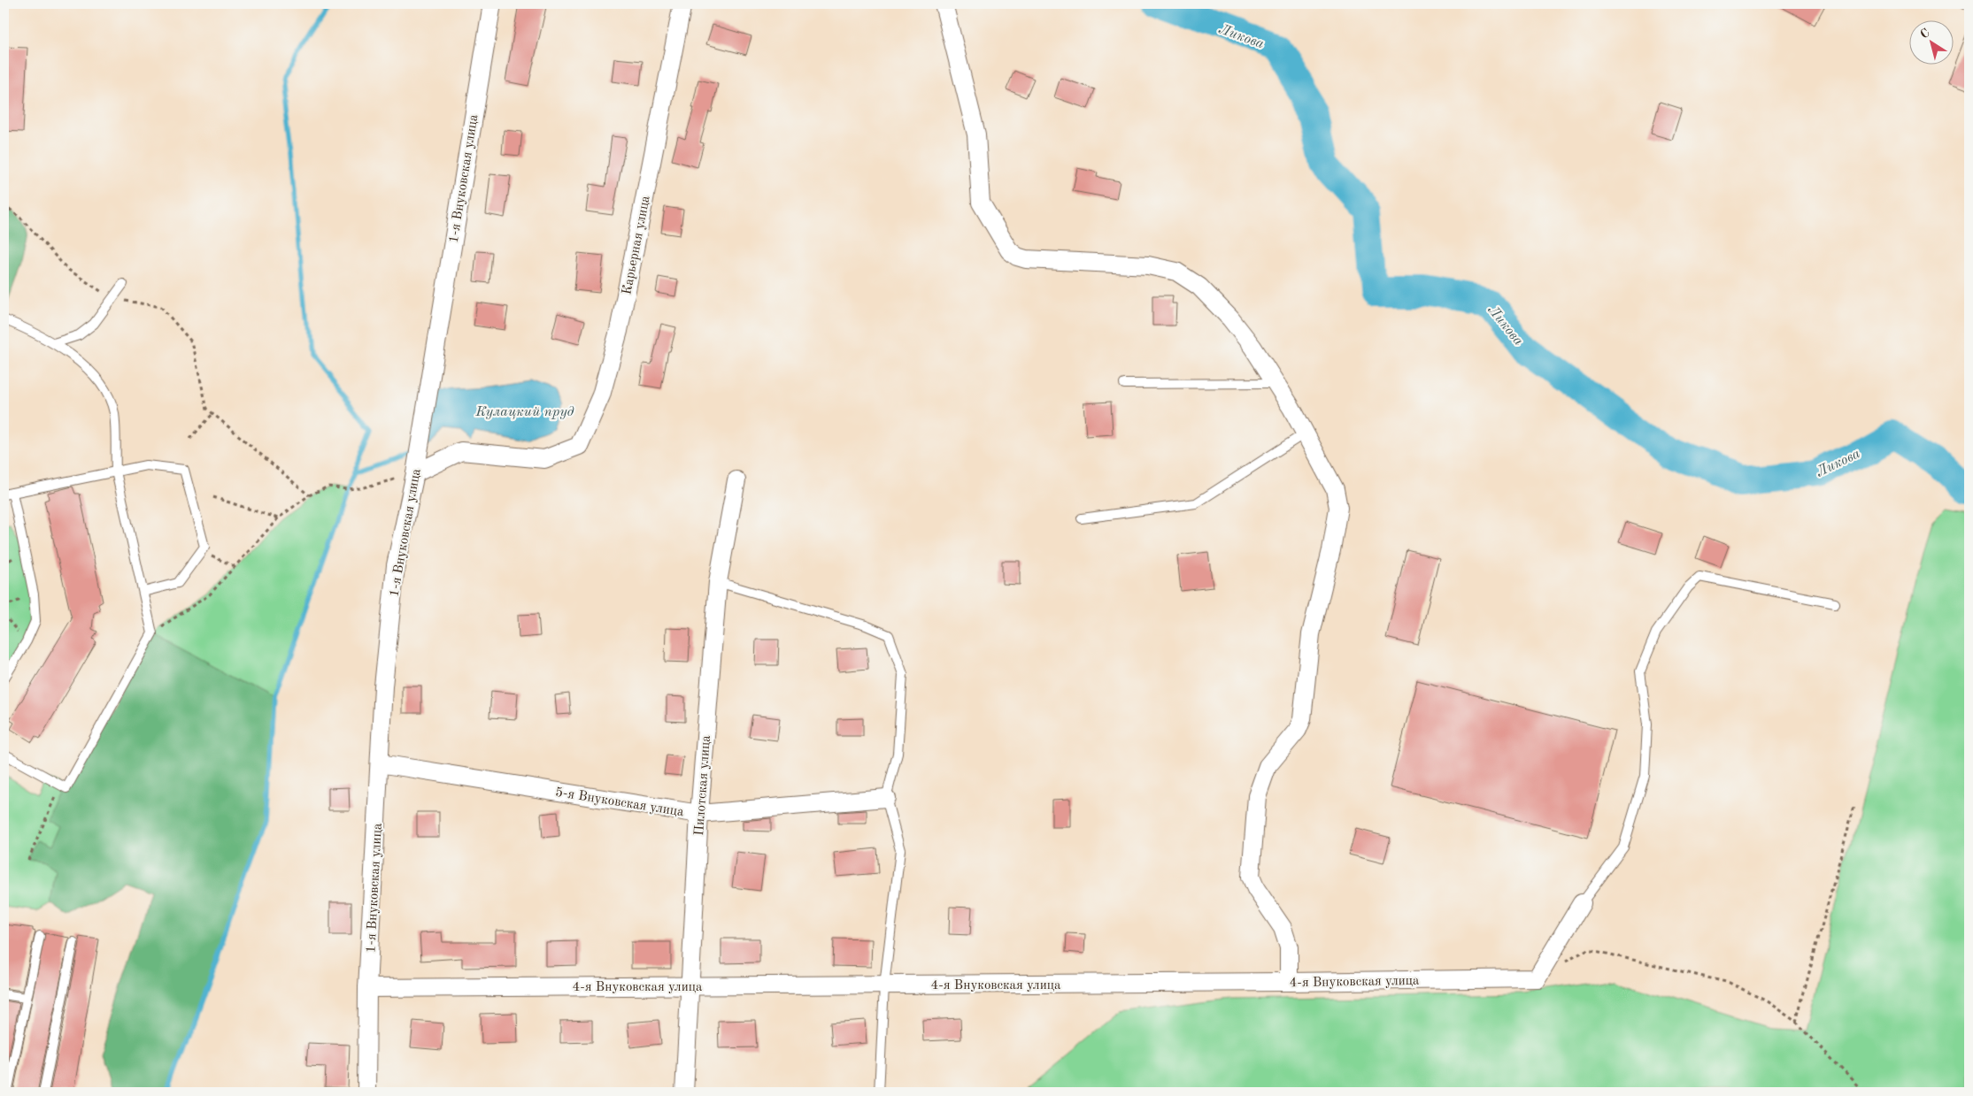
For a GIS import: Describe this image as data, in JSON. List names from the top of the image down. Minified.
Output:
{"streets":{"street":["1-я Внуковская улица","Карьерная улица","Пилотская улица","5-я Внуковская улица","4-я Внуковская улица"]},"crossings":[["1-я Внуковская улица","Карьерная улица"],["1-я Внуковская улица","5-я Внуковская улица"],["1-я Внуковская улица","4-я Внуковская улица"],["Пилотская улица","5-я Внуковская улица"],["Пилотская улица","4-я Внуковская улица"]],"water":["Ликова","Кулацкий пруд"],"north":"top left"}
